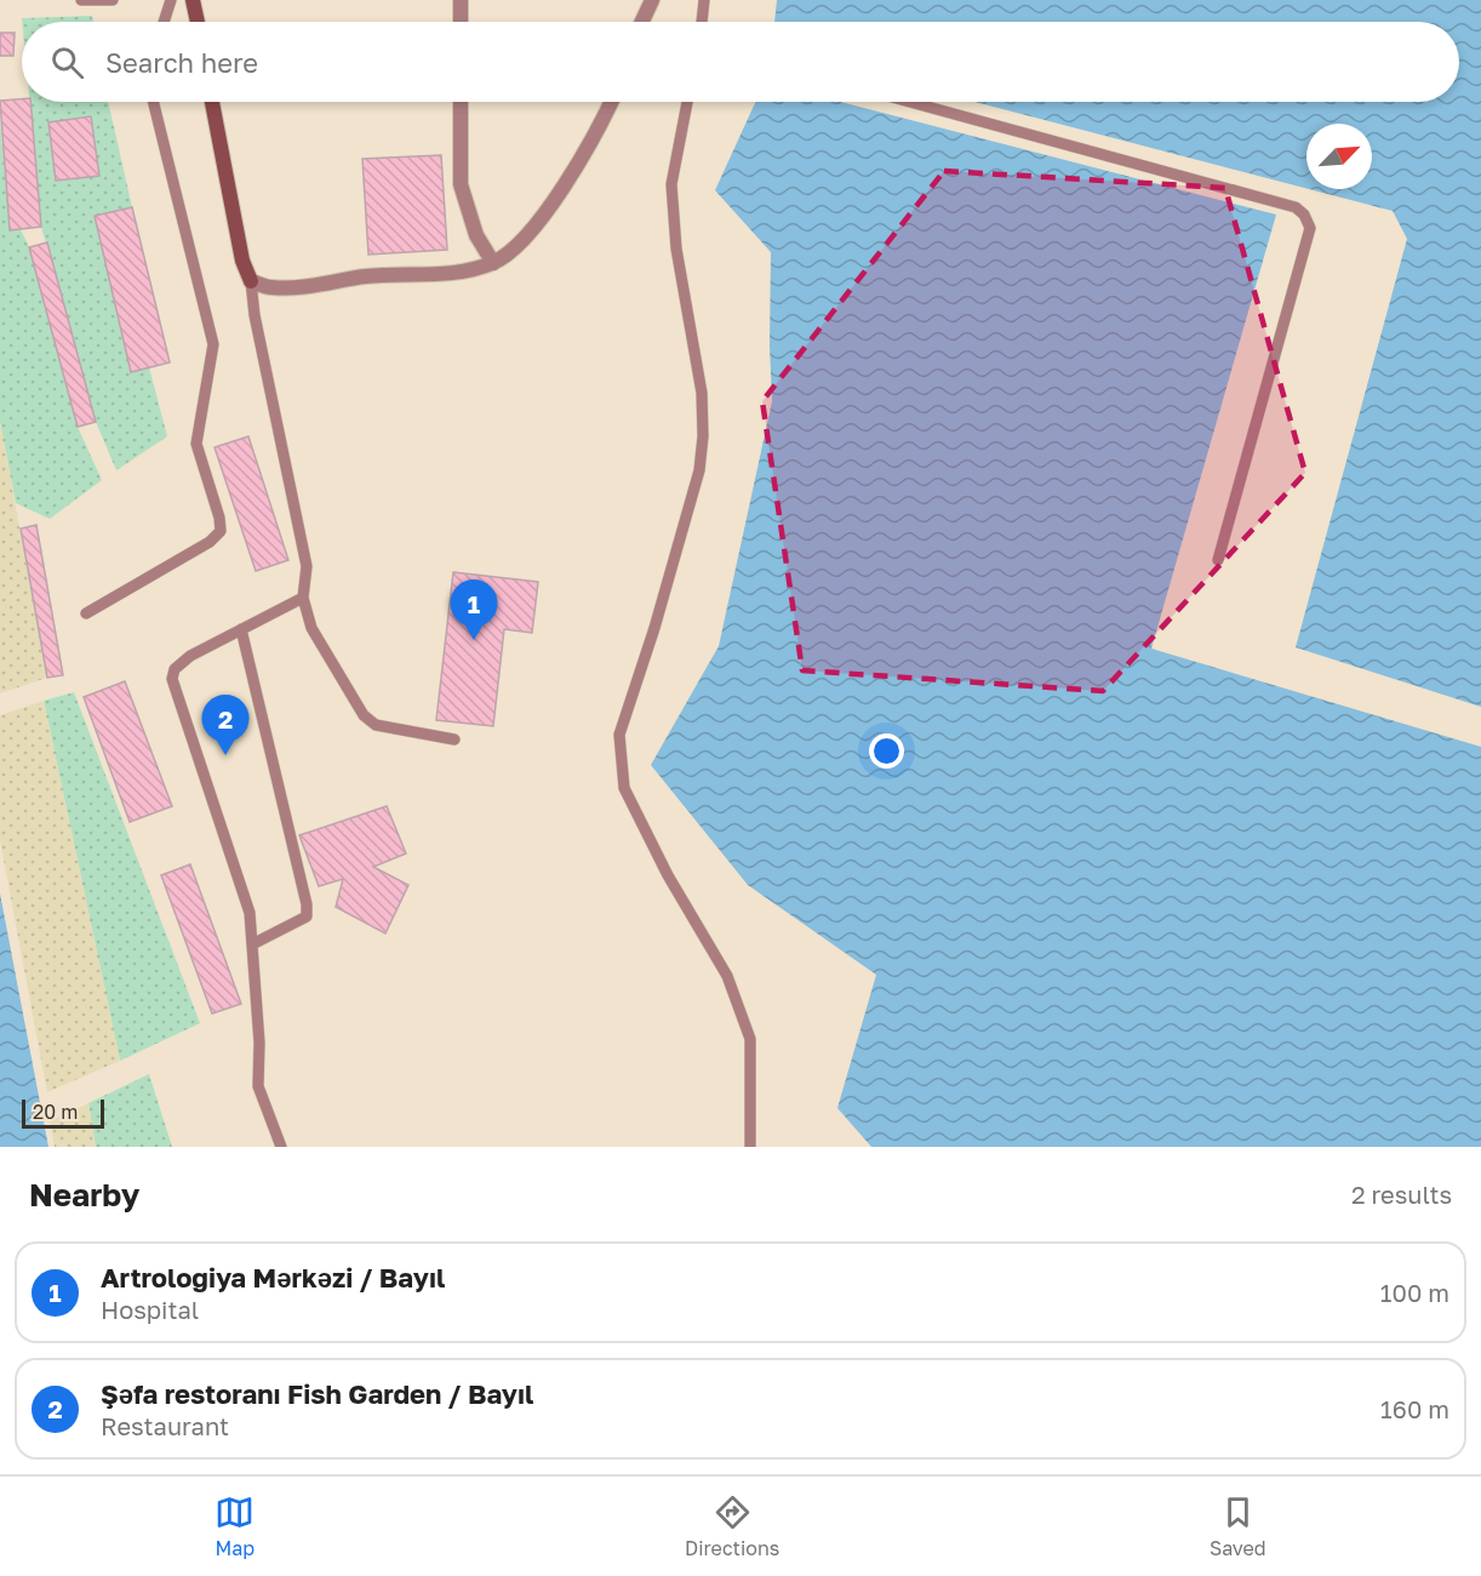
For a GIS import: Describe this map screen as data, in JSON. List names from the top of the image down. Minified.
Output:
{"scale_bar":"20 m","north":"top right","page":{"search":"Search here","pins":["1","2"],"scale":"20 m","heading":["Nearby","2 results"],"list":[{"mark":"1","name":"Artrologiya Mərkəzi / Bayıl","note":"Hospital","value":"100 m"},{"mark":"2","name":"Şəfa restoranı Fish Garden / Bayıl","note":"Restaurant","value":"160 m"}],"nav":["Map","Directions","Saved"]}}
